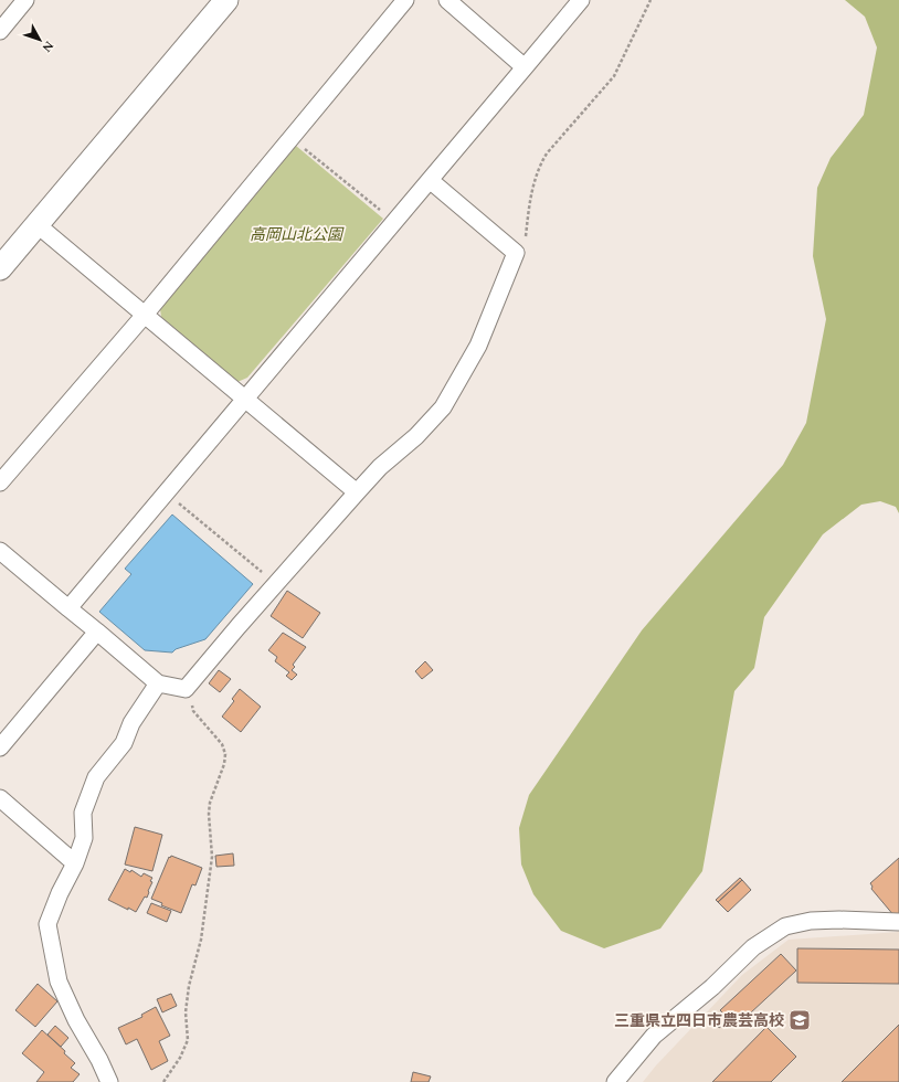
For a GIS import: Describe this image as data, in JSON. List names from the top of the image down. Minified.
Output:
{"parks":["高岡山北公園"],"places":{"school or university":["三重県立四日市農芸高校"]},"north":"bottom right"}
